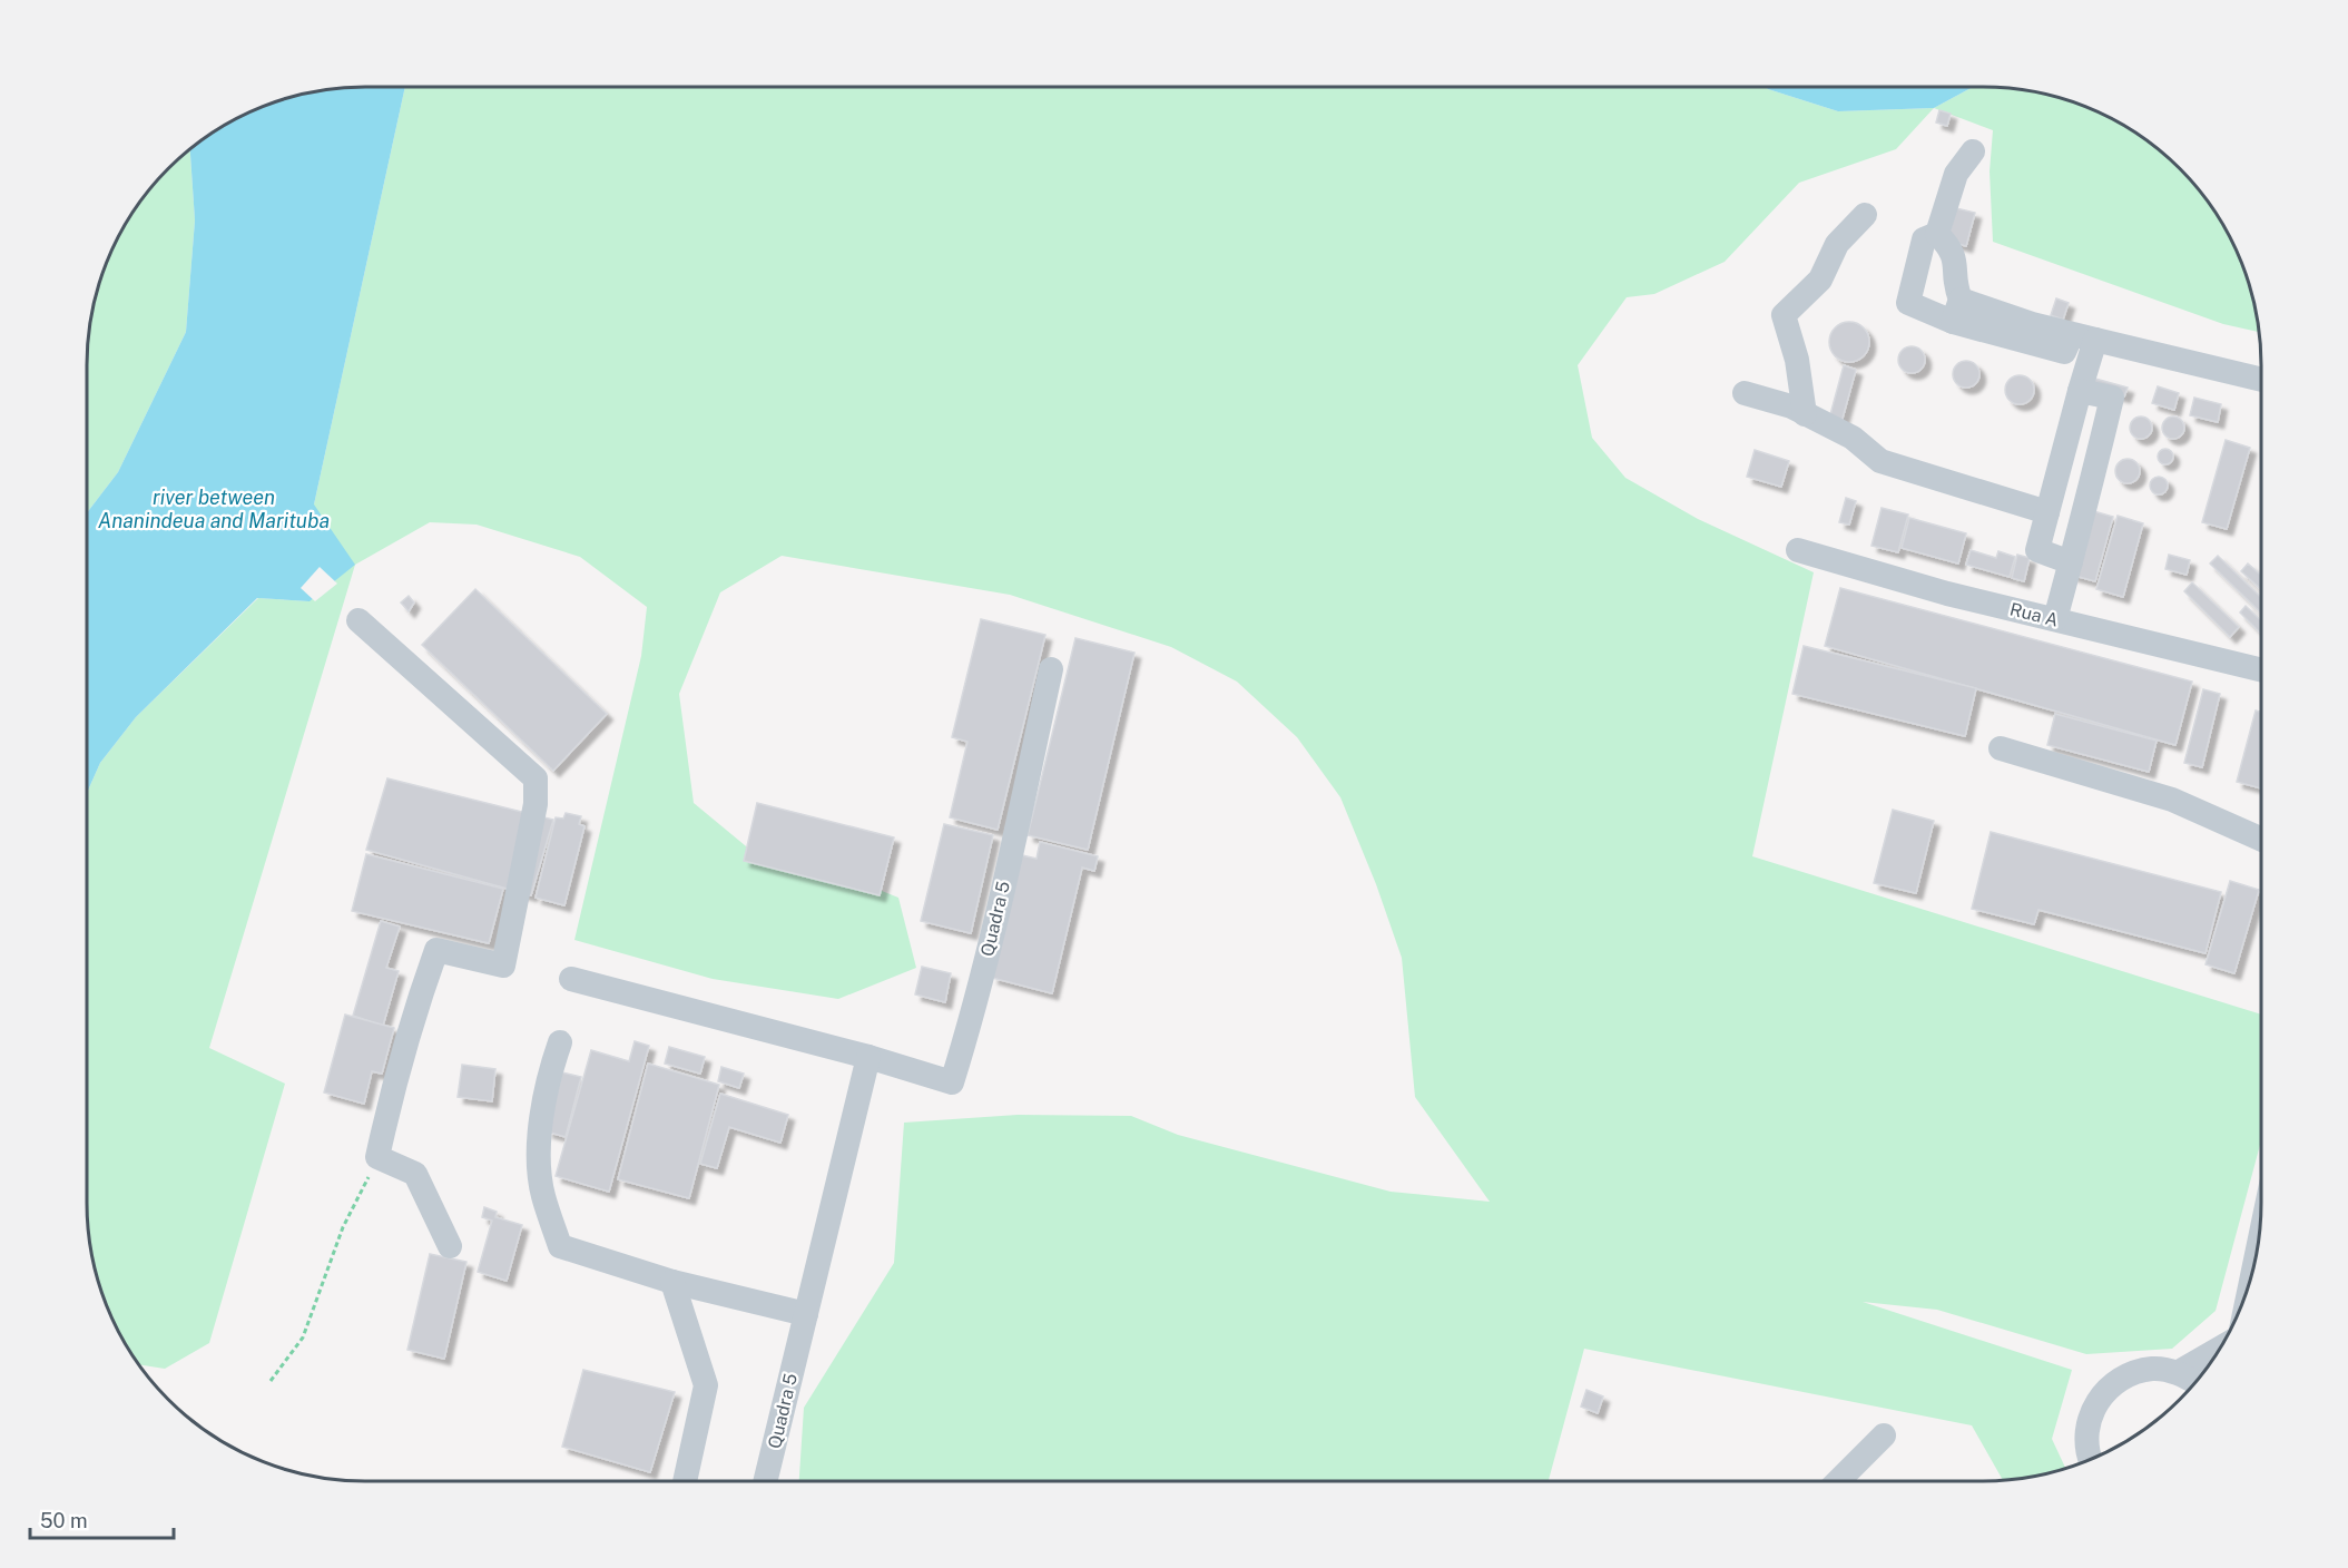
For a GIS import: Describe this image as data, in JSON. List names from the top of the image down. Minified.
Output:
{"streets":{"street":["Rua A","Quadra 5"]},"water":["river between Ananindeua and Marituba"],"scale_bar":"50 m"}
